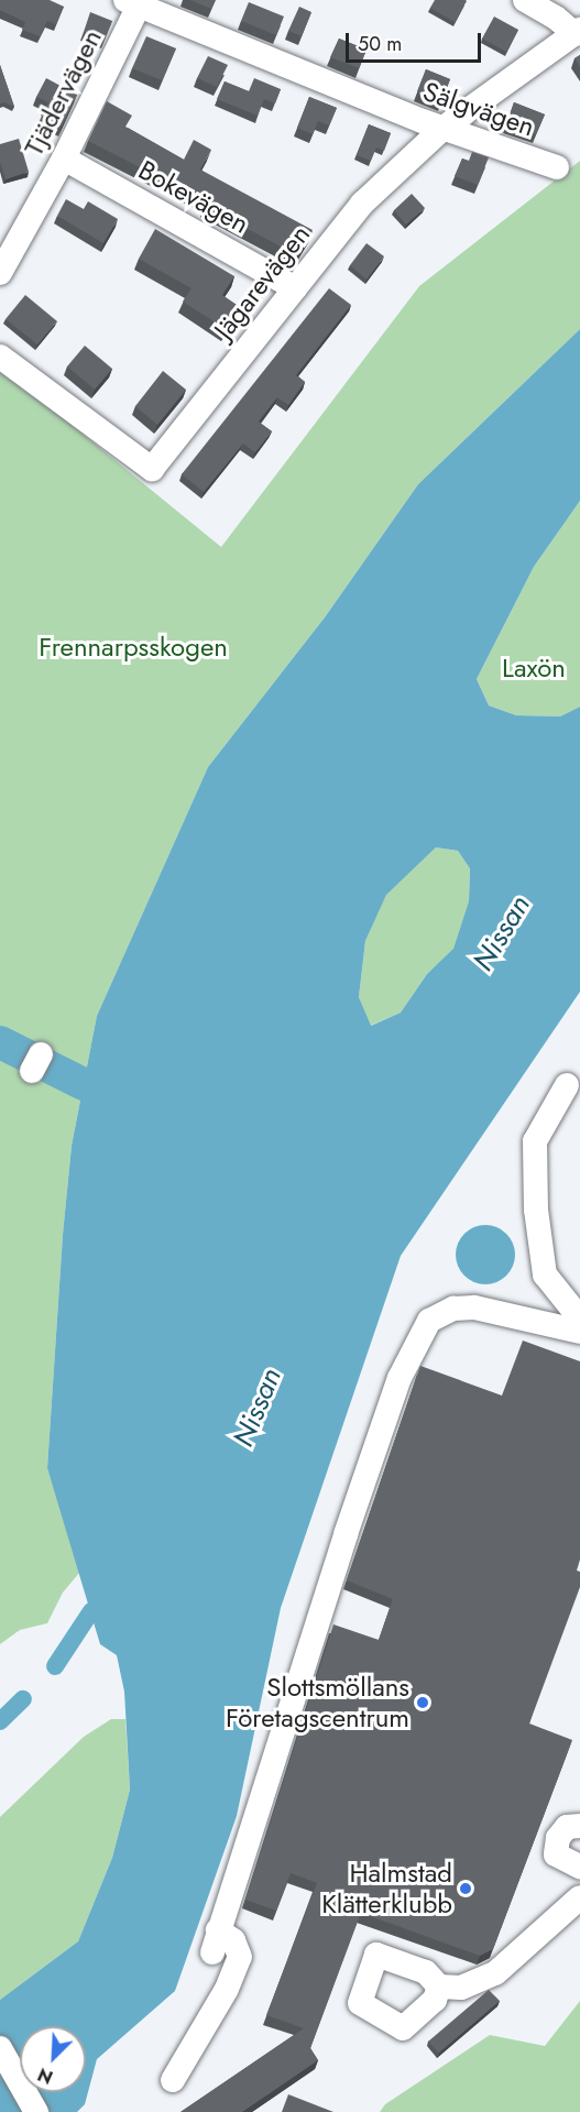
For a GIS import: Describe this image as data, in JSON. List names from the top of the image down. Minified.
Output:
{"streets":{"street":["Tjädervägen","Sälgvägen","Bokevägen","Jägarevägen"]},"crossings":[["Tjädervägen","Sälgvägen"],["Tjädervägen","Bokevägen"],["Sälgvägen","Jägarevägen"],["Bokevägen","Jägarevägen"]],"water":["Nissan"],"parks":["Frennarpsskogen","Laxön"],"places":["Slottsmöllans Företagscentrum","Halmstad Klätterklubb"],"scale_bar":"50 m","north":"bottom left"}
